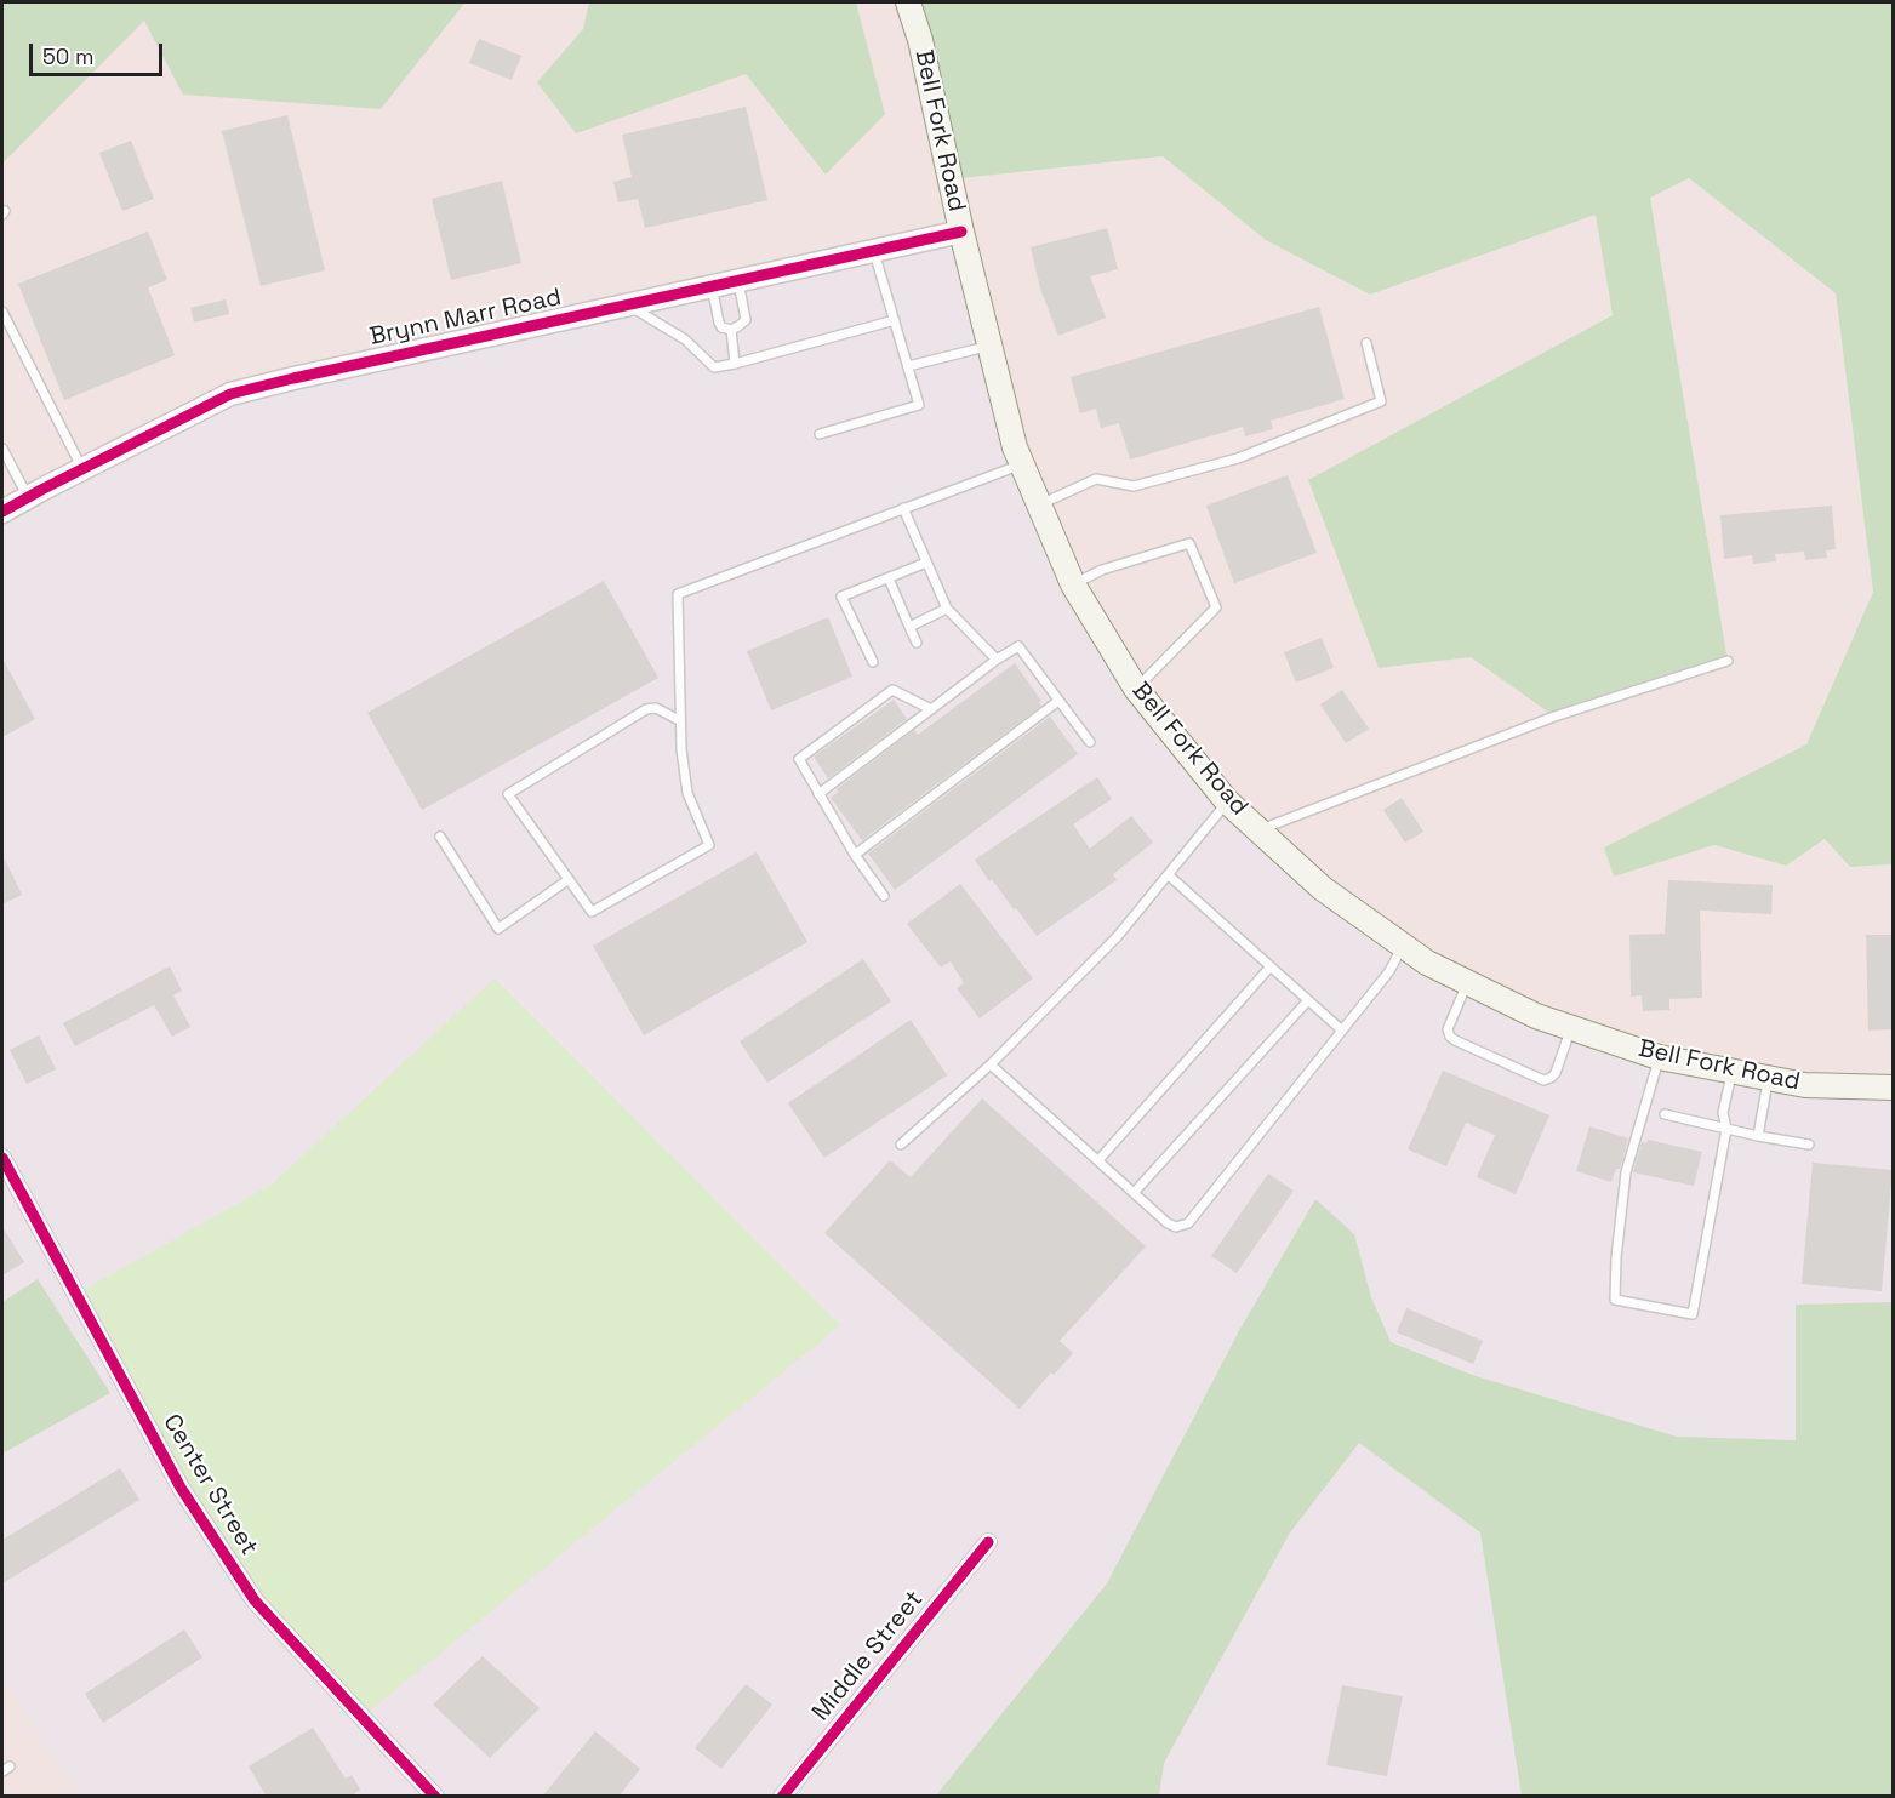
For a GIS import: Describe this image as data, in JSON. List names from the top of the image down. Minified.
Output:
{"streets":{"main road":["Bell Fork Road"],"street":["Brynn Marr Road","Center Street","Middle Street"]},"crossings":[["Bell Fork Road","Brynn Marr Road"]],"scale_bar":"50 m"}
